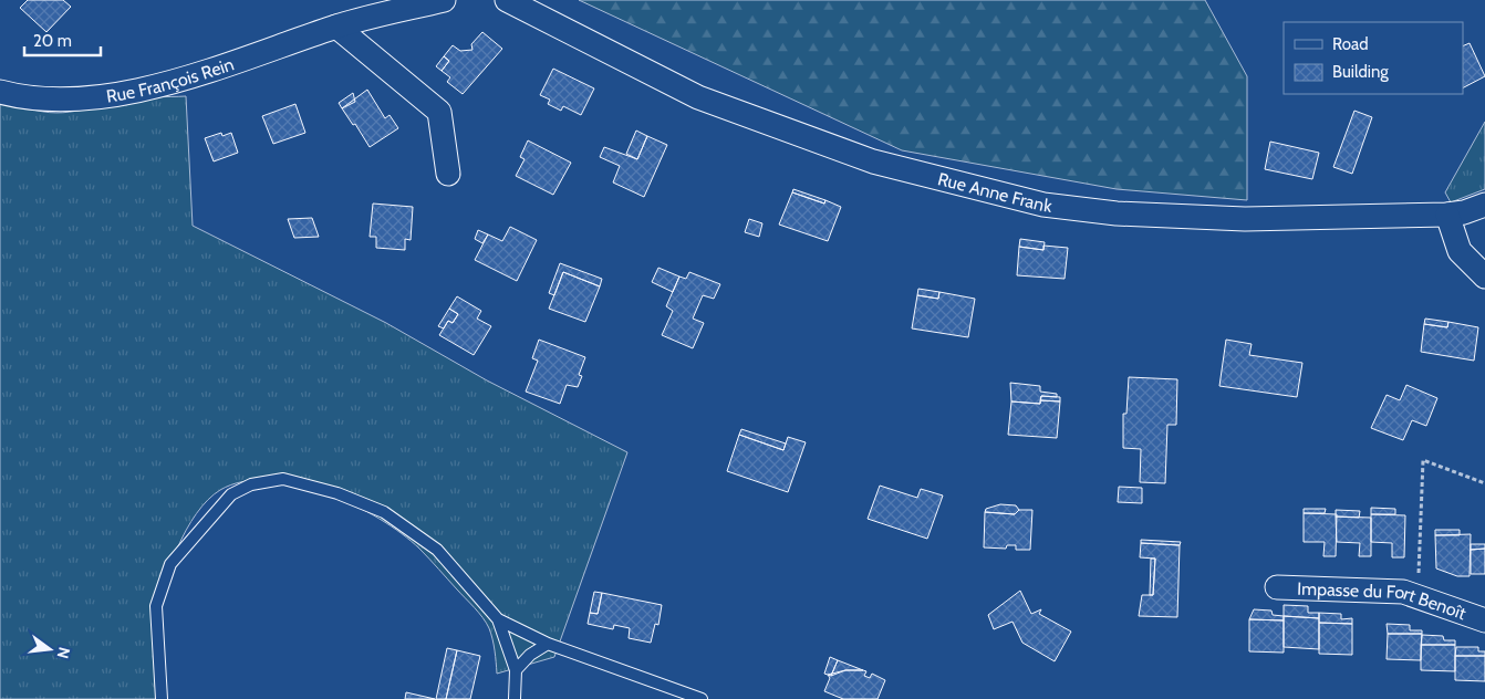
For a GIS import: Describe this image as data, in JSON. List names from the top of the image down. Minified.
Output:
{"streets":{"street":["Rue François Rein","Rue Anne Frank","Impasse du Fort Benoît"]},"legend":["Road","Building"],"scale_bar":"20 m","north":"right"}
